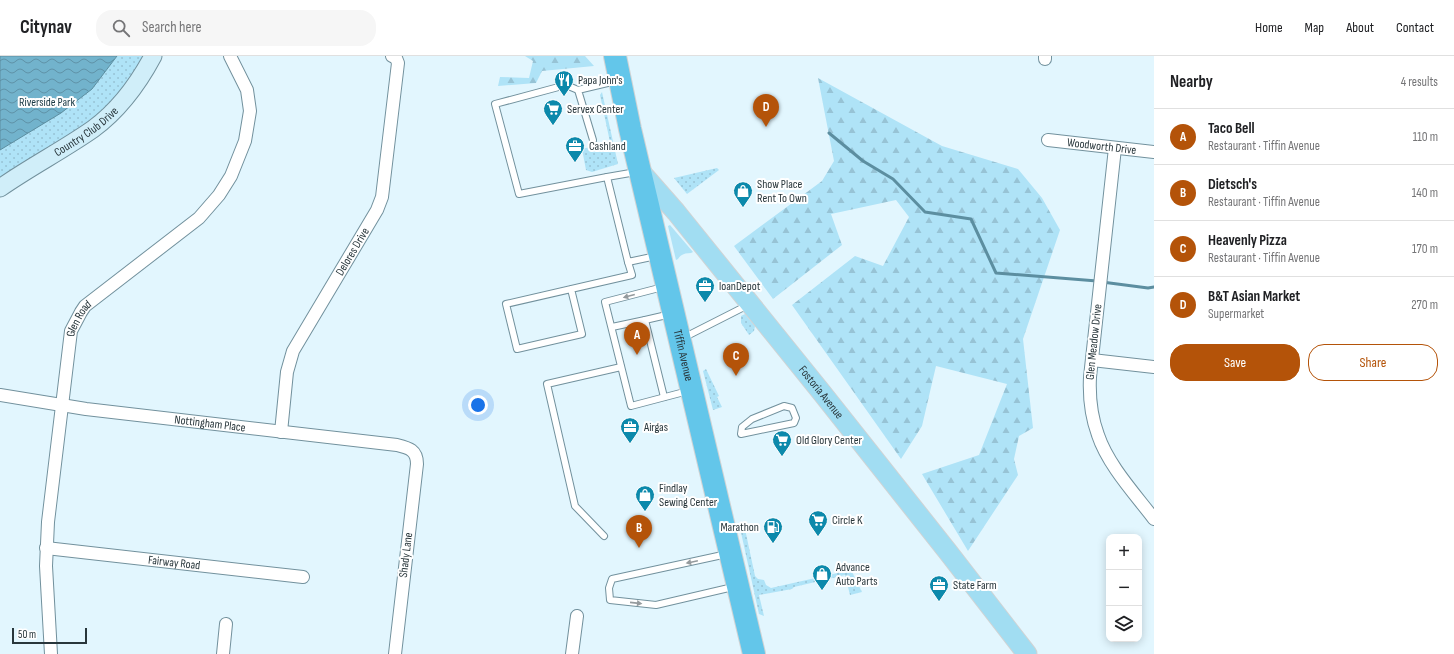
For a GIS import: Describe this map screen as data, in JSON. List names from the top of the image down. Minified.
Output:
{"streets":{"highway":["Tiffin Avenue"],"main road":["Fostoria Avenue"],"street":["Country Club Drive","Woodworth Drive","Delores Drive","Glen Road","Glen Meadow Drive","Nottingham Place","Shady Lane","Fairway Road"]},"crossings":[["Woodworth Drive","Glen Meadow Drive"],["Delores Drive","Nottingham Place"],["Glen Road","Nottingham Place"],["Glen Road","Fairway Road"],["Tiffin Avenue","Fostoria Avenue"],["Nottingham Place","Shady Lane"]],"parks":["Riverside Park"],"places":{"restaurant":["Papa John's"],"supermarket":["Servex Center","Old Glory Center","Circle K"],"office":["Cashland","loanDepot","Airgas","State Farm"],"shop":["Show Place Rent To Own","Findlay Sewing Center","Advance Auto Parts"],"fuel station":["Marathon"]},"scale_bar":"50 m","page":{"header":"Citynav","search":"Search here","nav":["Home","Map","About","Contact"],"heading":["Nearby","4 results"],"pins":["D","A","C","B"],"list":[{"mark":"A","name":"Taco Bell","note":"Restaurant · Tiffin Avenue","value":"110 m"},{"mark":"B","name":"Dietsch's","note":"Restaurant · Tiffin Avenue","value":"140 m"},{"mark":"C","name":"Heavenly Pizza","note":"Restaurant · Tiffin Avenue","value":"170 m"},{"mark":"D","name":"B&T Asian Market","note":"Supermarket","value":"270 m"}],"buttons":["Save","Share"],"map_buttons":["+","−"],"scale":"50 m"}}
